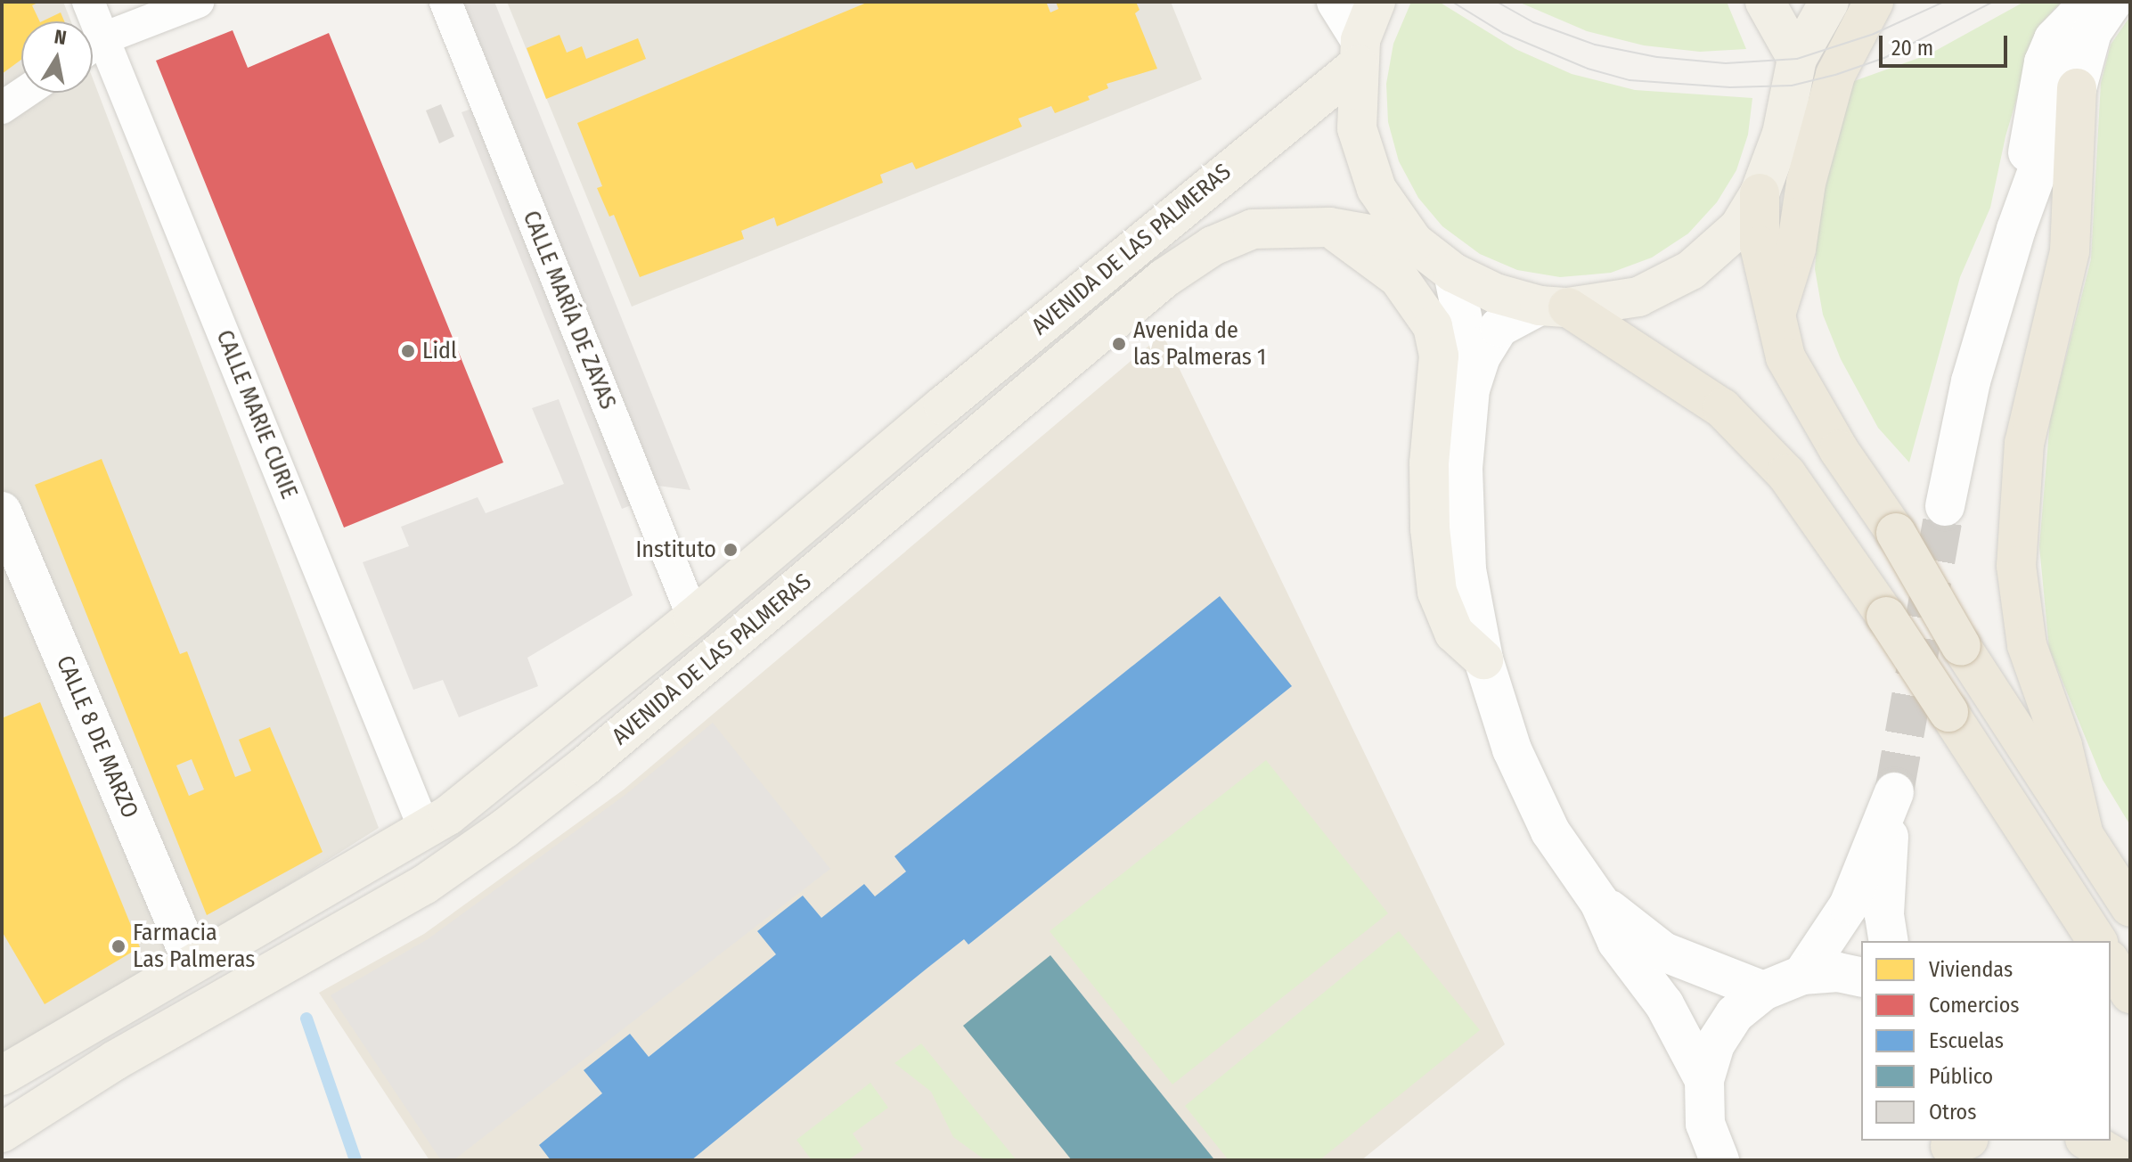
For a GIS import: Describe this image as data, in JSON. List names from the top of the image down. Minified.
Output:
{"streets":{"main road":["AVENIDA DE LAS PALMERAS"],"street":["CALLE MARÍA DE ZAYAS","CALLE MARIE CURIE","CALLE 8 DE MARZO"]},"crossings":[["AVENIDA DE LAS PALMERAS","CALLE MARÍA DE ZAYAS"],["AVENIDA DE LAS PALMERAS","CALLE MARIE CURIE"],["AVENIDA DE LAS PALMERAS","CALLE 8 DE MARZO"]],"places":["Avenida de las Palmeras 1","Lidl","Instituto","Farmacia Las Palmeras"],"legend":["Viviendas","Comercios","Escuelas","Público","Otros"],"scale_bar":"20 m","north":"top"}
